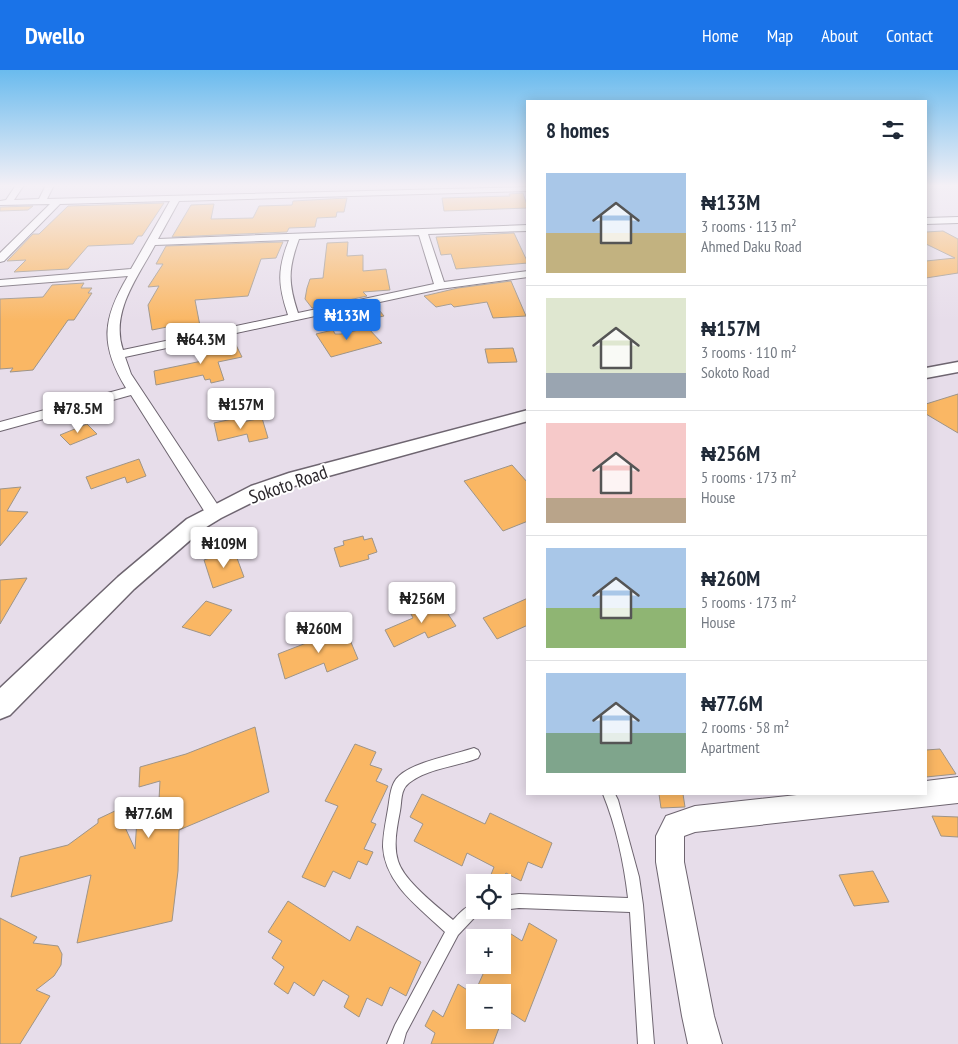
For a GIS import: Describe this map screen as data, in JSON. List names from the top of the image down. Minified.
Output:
{"streets":{"street":["Sokoto Road"]},"page":{"header":"Dwello","nav":["Home","Map","About","Contact"],"heading":"8 homes","list":[{"name":"₦133M","note":"3 rooms · 113 m² · Ahmed Daku Road"},{"name":"₦157M","note":"3 rooms · 110 m² · Sokoto Road"},{"name":"₦256M","note":"5 rooms · 173 m² · House"},{"name":"₦260M","note":"5 rooms · 173 m² · House"},{"name":"₦77.6M","note":"2 rooms · 58 m² · Apartment"}],"price":["₦133M","₦64.3M","₦157M","₦78.5M","₦109M","₦256M","₦260M","₦77.6M"],"map_buttons":["+","−"]}}
